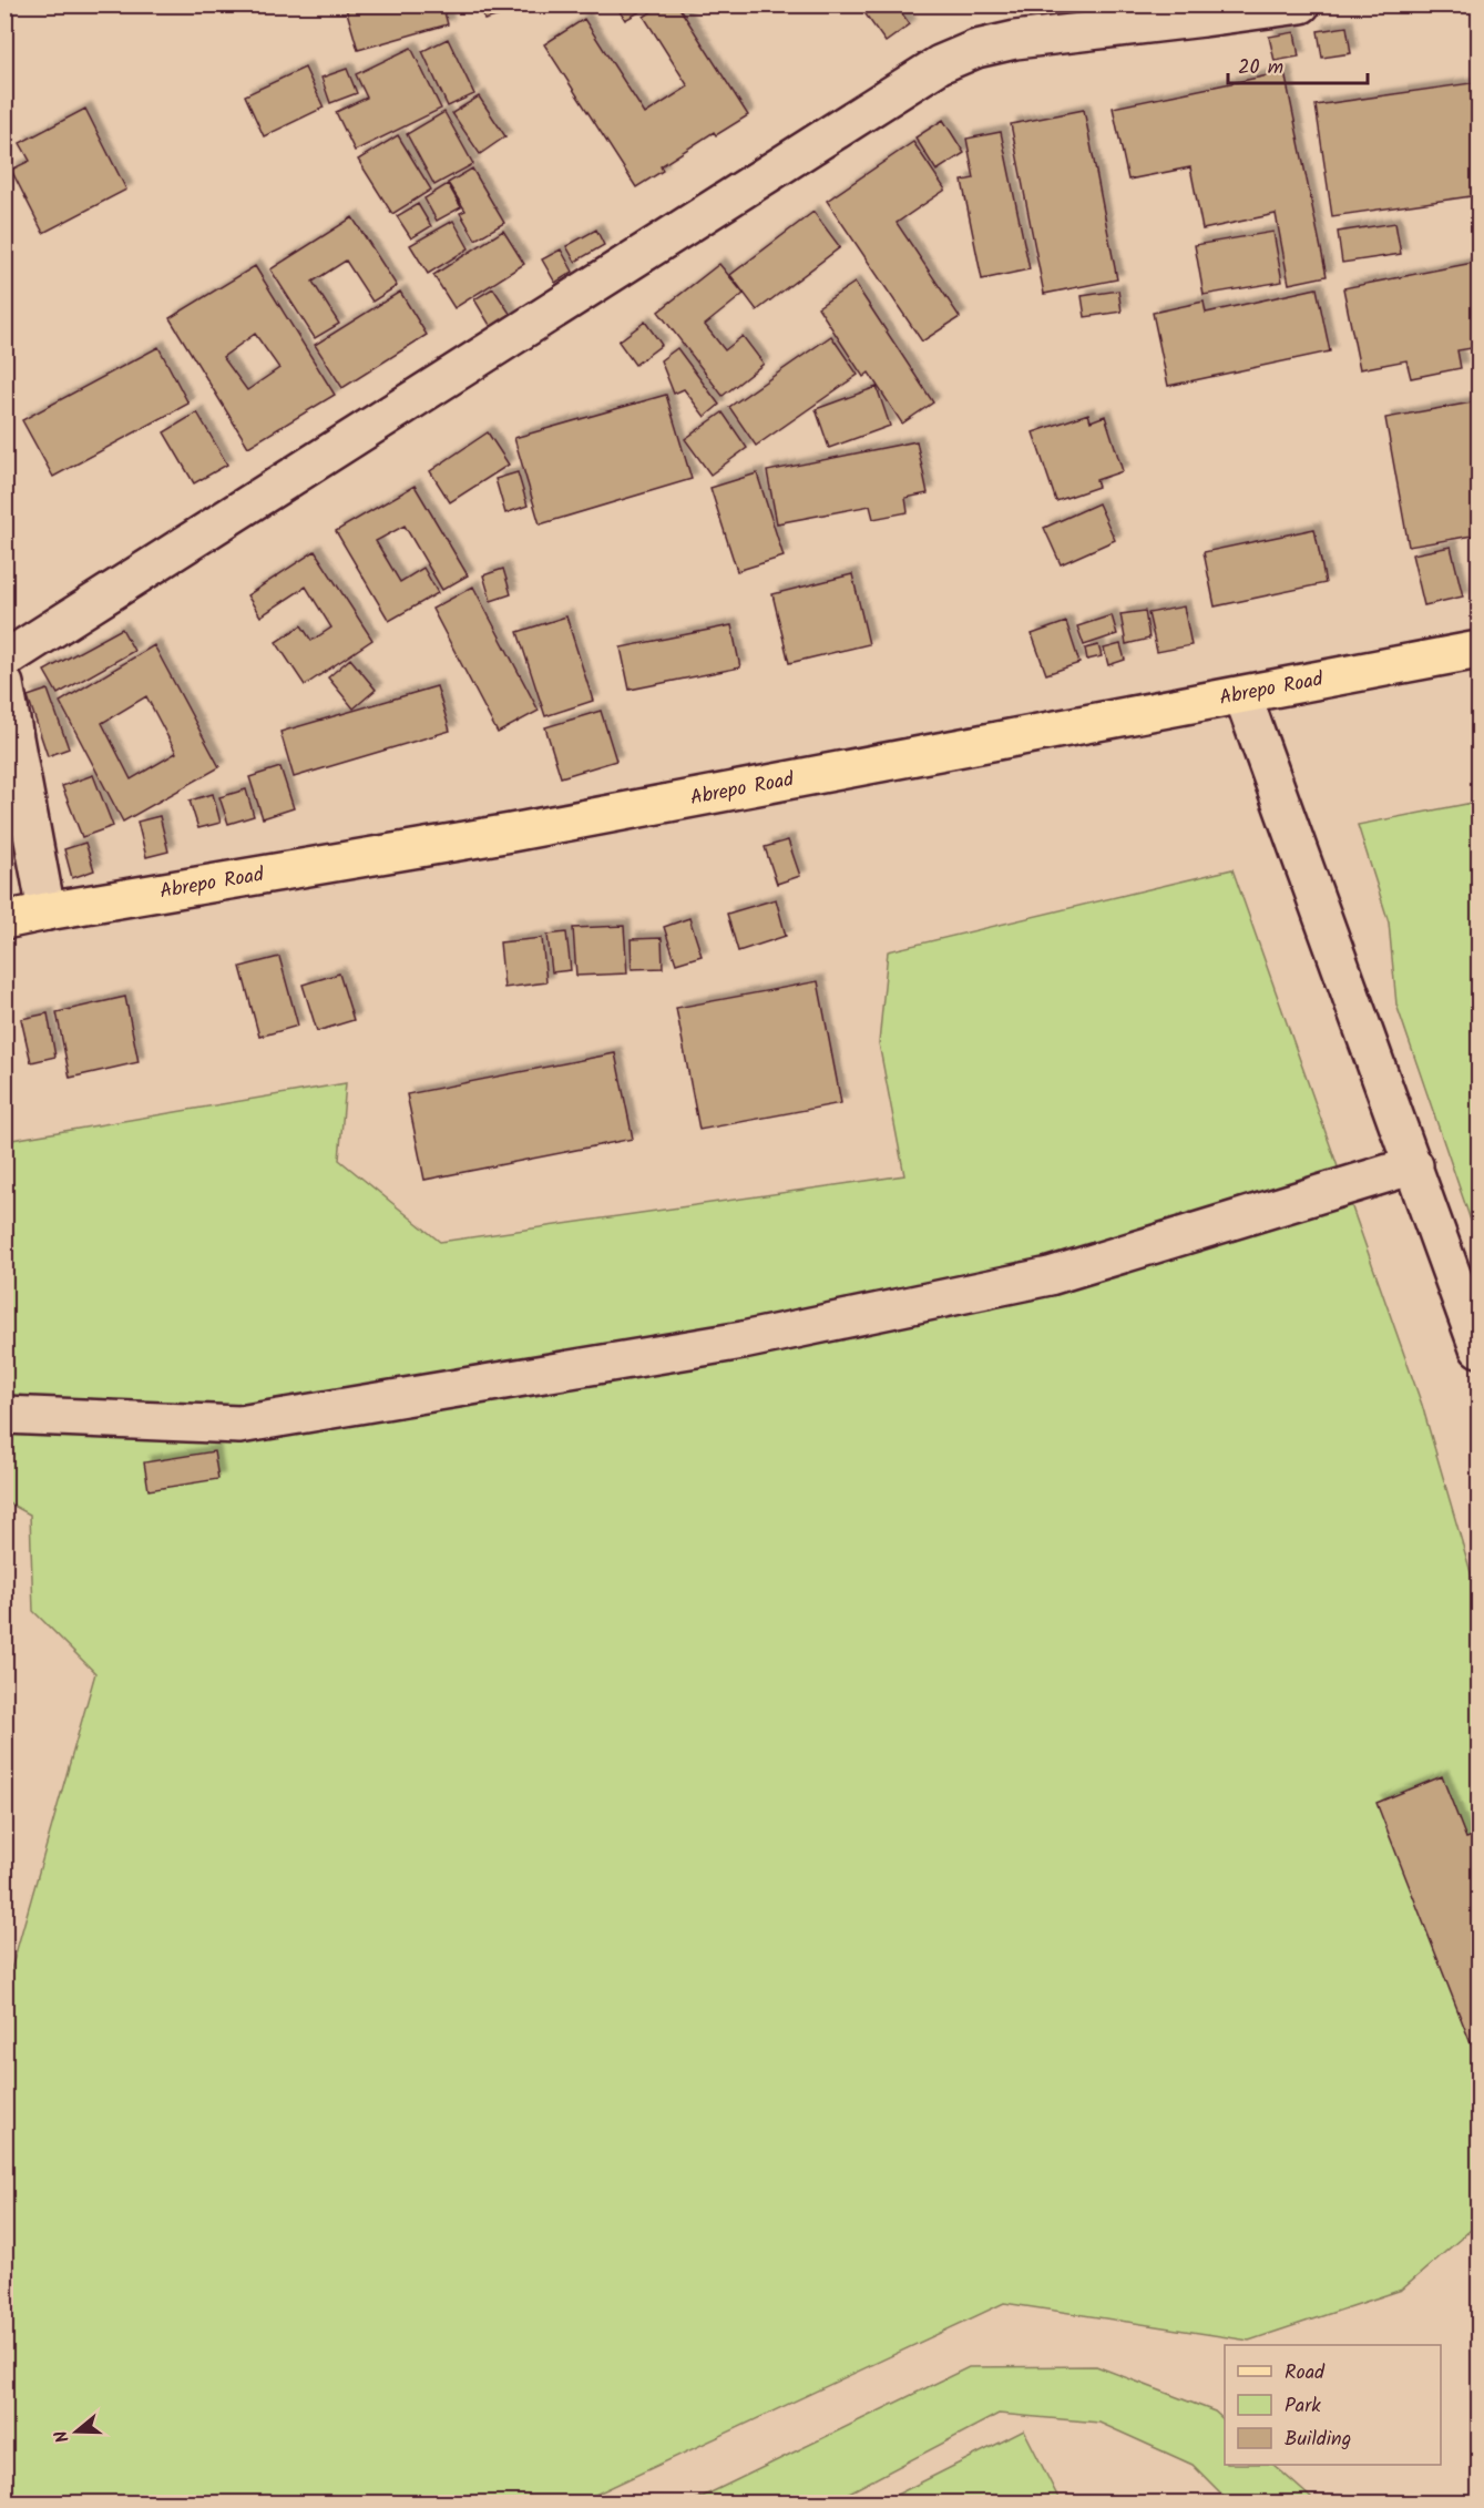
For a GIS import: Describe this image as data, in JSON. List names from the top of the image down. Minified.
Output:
{"streets":{"main road":["Abrepo Road"]},"legend":["Road","Park","Building"],"scale_bar":"20 m","north":"left"}
